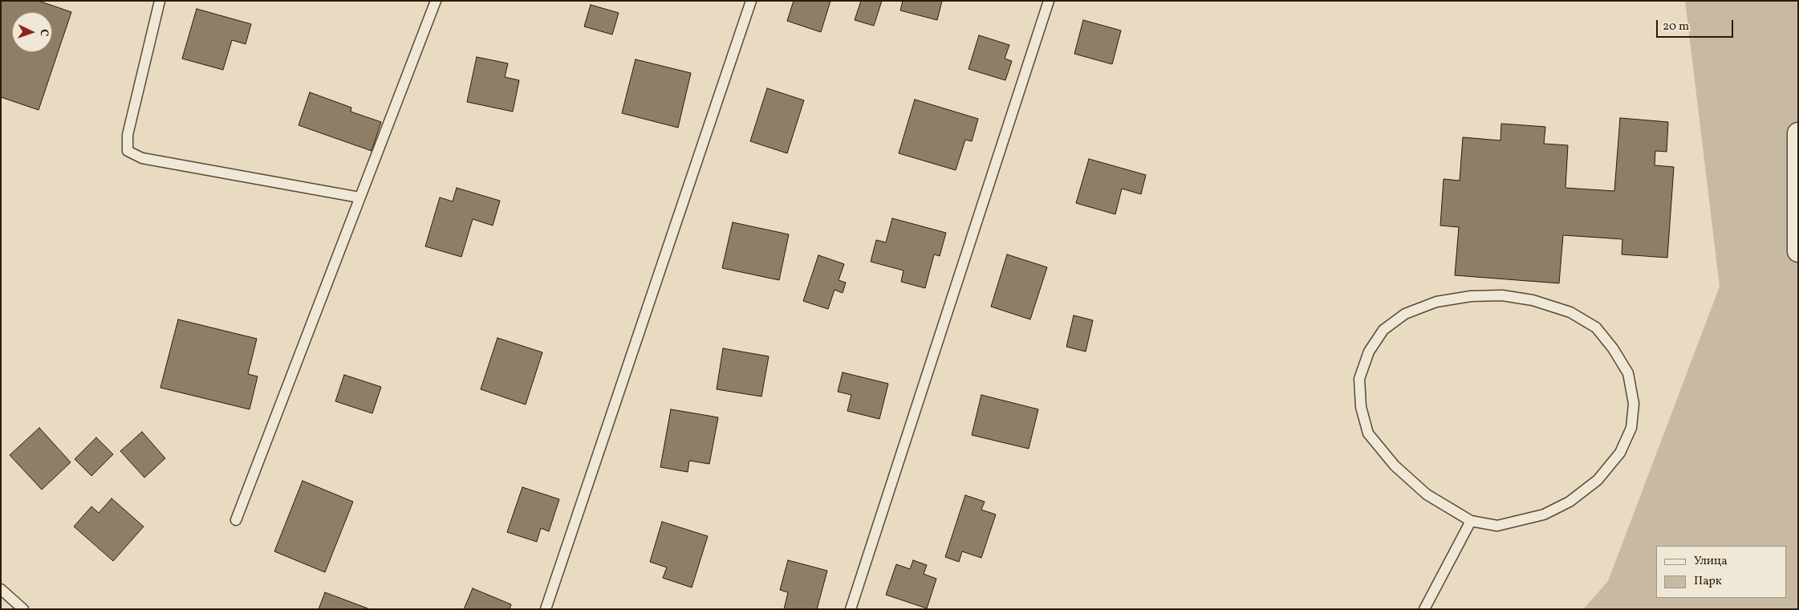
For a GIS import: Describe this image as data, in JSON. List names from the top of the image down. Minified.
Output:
{"legend":["Улица","Парк"],"scale_bar":"20 m","north":"right"}
